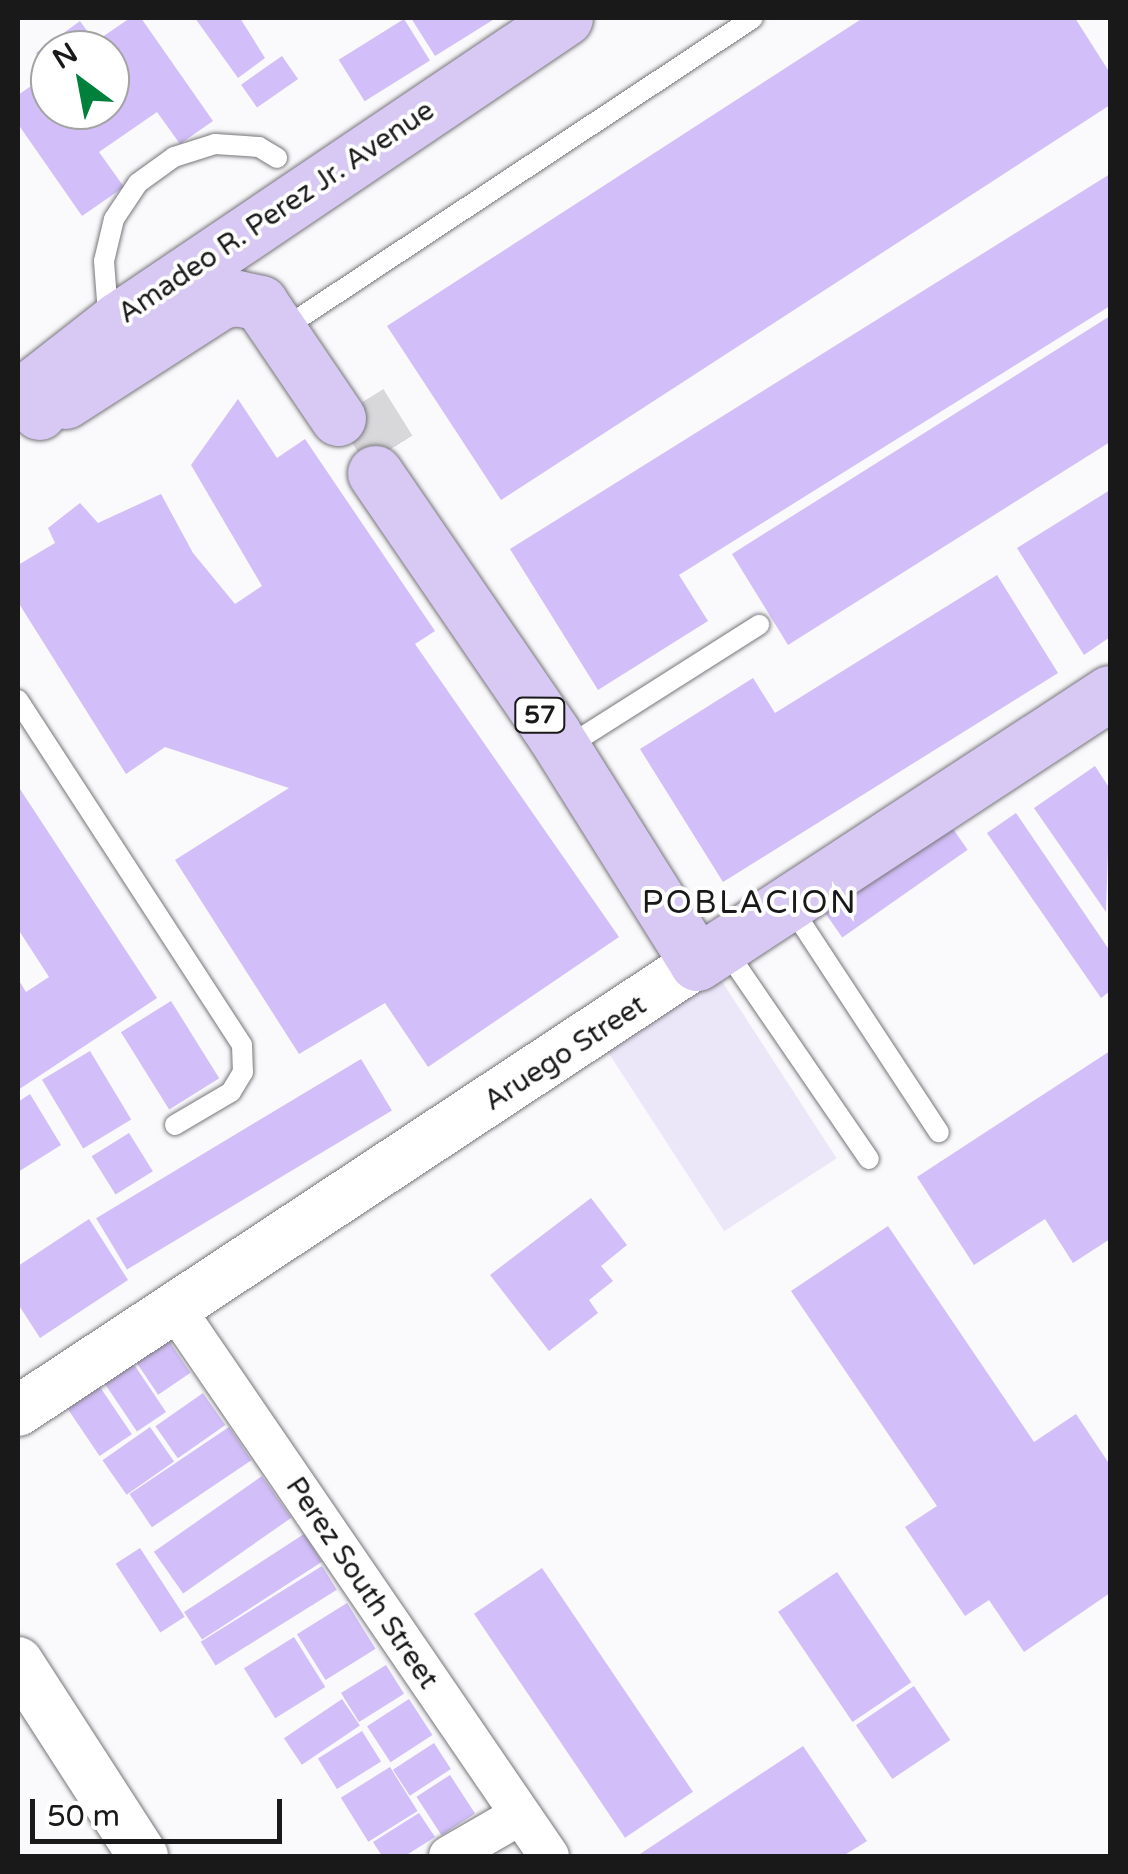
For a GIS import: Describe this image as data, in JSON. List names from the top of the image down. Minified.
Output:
{"streets":{"main road":["Amadeo R. Perez Jr. Avenue","57","Aruego Street"],"street":["Perez South Street"]},"crossings":[["57","Aruego Street"],["Aruego Street","Perez South Street"]],"districts":["POBLACION"],"scale_bar":"50 m","north":"top left"}
